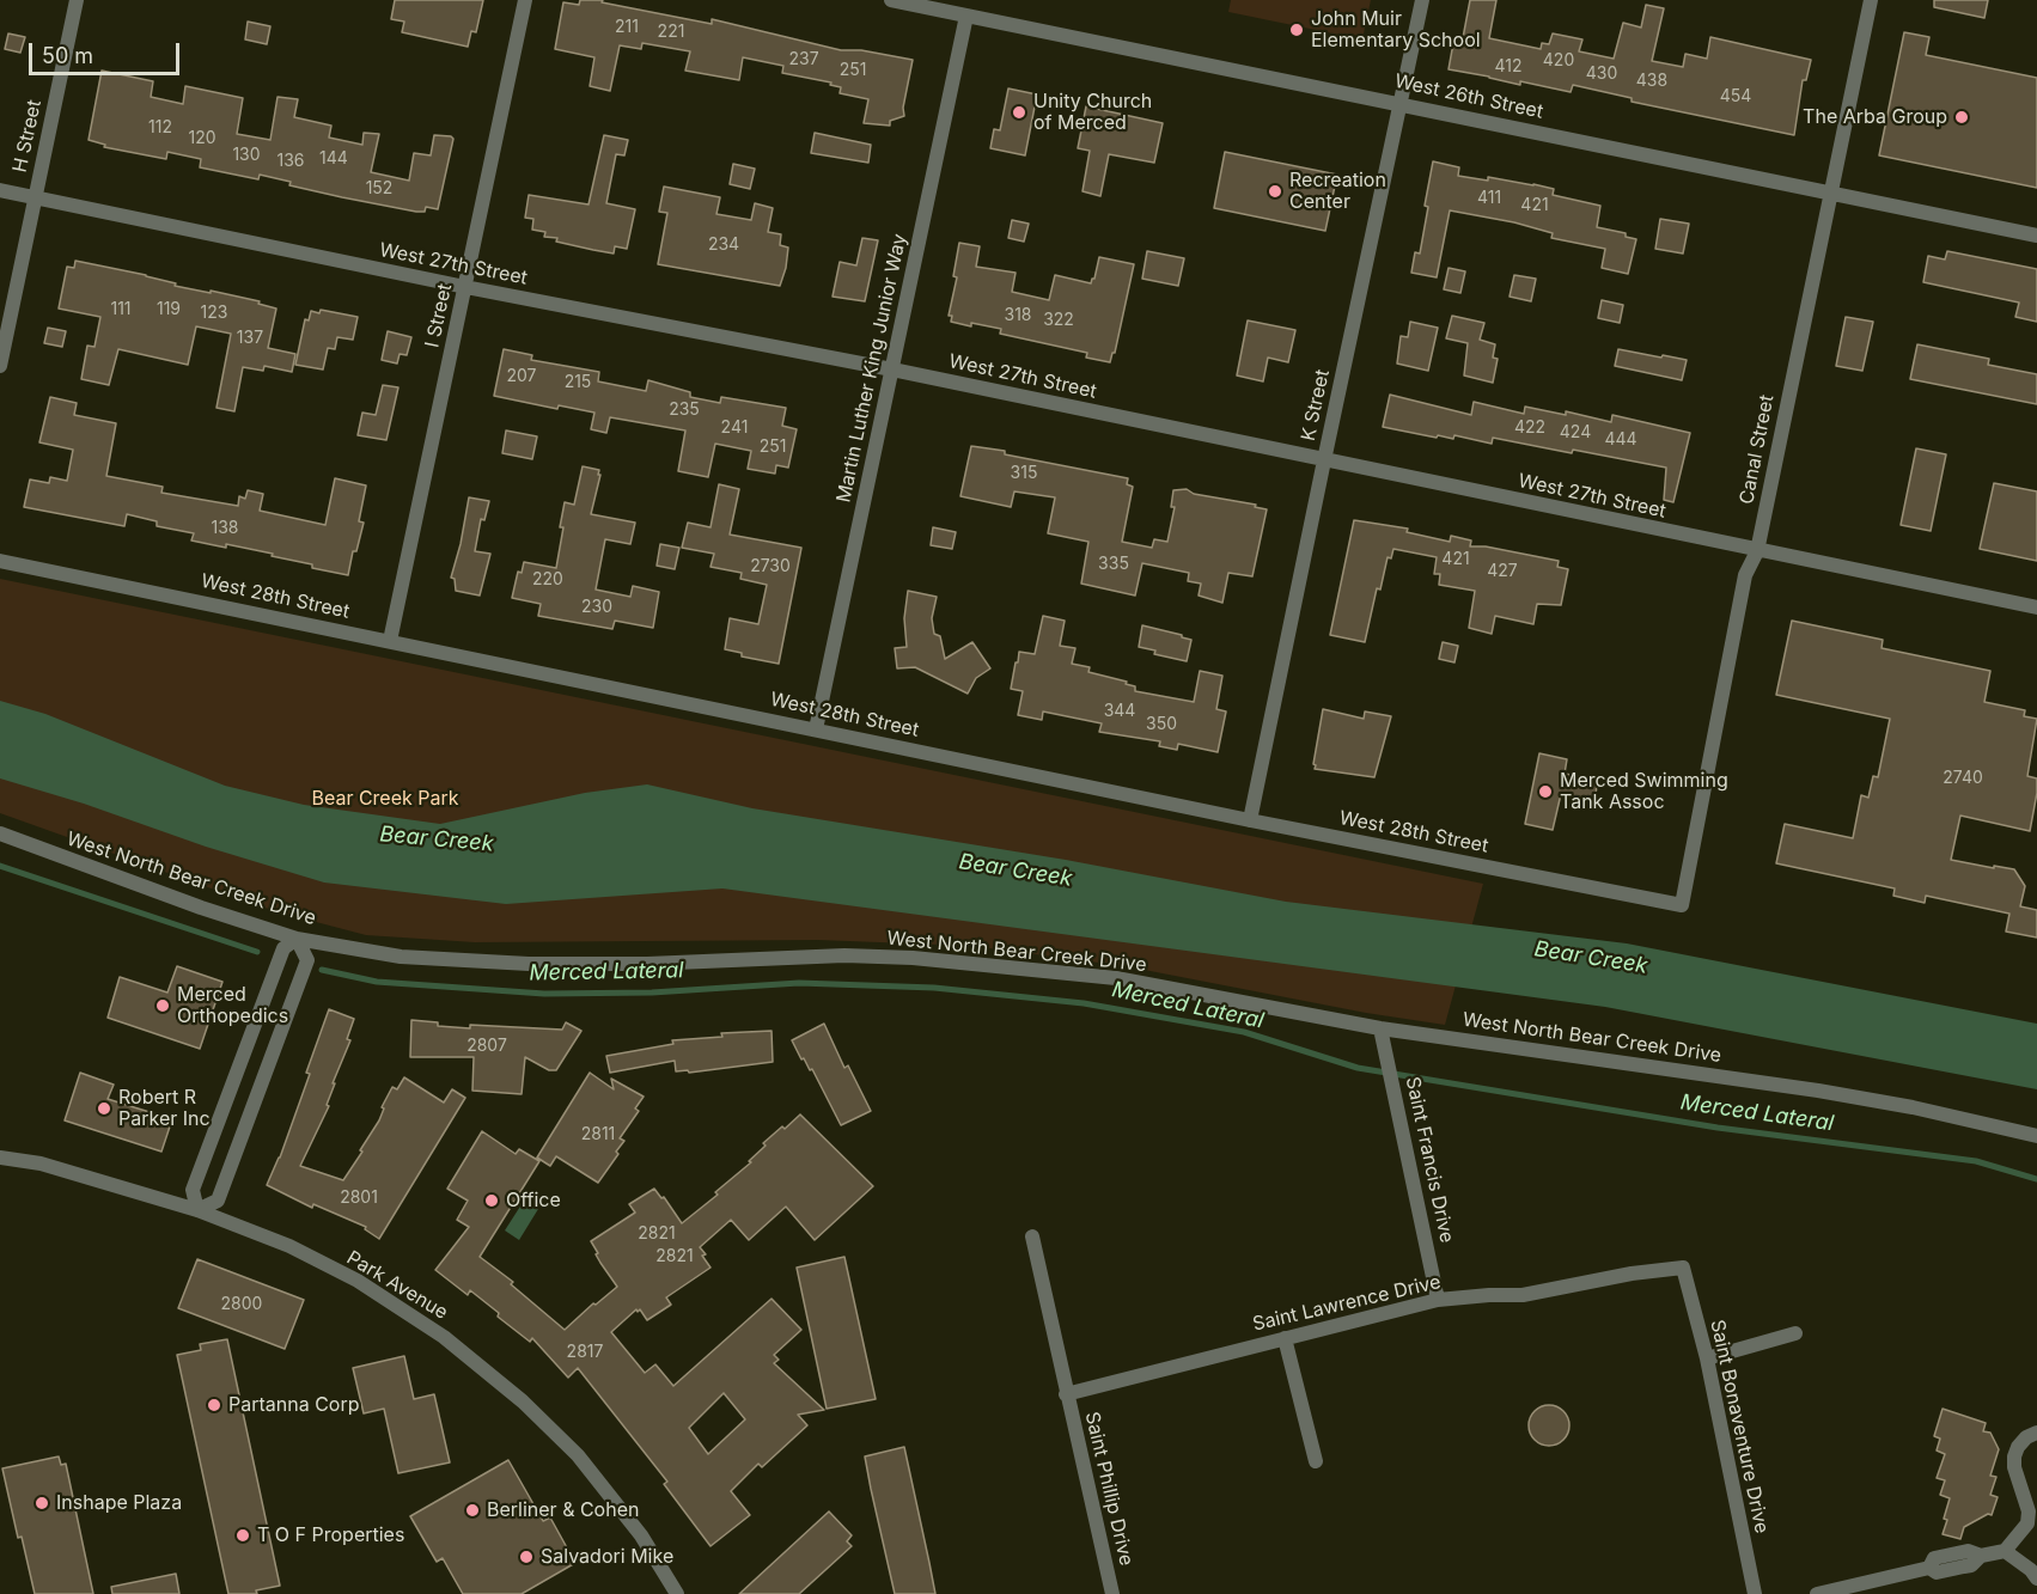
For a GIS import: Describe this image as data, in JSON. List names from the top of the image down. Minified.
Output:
{"streets":{"street":["West 26th Street","H Street","West 27th Street","I Street","Martin Luther King Junior Way","K Street","Canal Street","West 28th Street","West North Bear Creek Drive","Saint Francis Drive","Park Avenue","Saint Lawrence Drive","Saint Bonaventure Drive","Saint Phillip Drive"]},"crossings":[["West 26th Street","Martin Luther King Junior Way"],["West 26th Street","K Street"],["West 26th Street","Canal Street"],["H Street","West 27th Street"],["West 27th Street","I Street"],["West 27th Street","Martin Luther King Junior Way"],["West 27th Street","K Street"],["West 27th Street","Canal Street"],["I Street","West 28th Street"],["Martin Luther King Junior Way","West 28th Street"],["K Street","West 28th Street"],["Canal Street","West 28th Street"],["West North Bear Creek Drive","Saint Francis Drive"],["Saint Francis Drive","Saint Lawrence Drive"],["Saint Lawrence Drive","Saint Bonaventure Drive"],["Saint Lawrence Drive","Saint Phillip Drive"]],"water":["Bear Creek","Merced Lateral"],"parks":["Bear Creek Park"],"places":["John Muir Elementary School","Unity Church of Merced","The Arba Group","Recreation Center","Merced Swimming Tank Assoc","Merced Orthopedics","Robert R Parker Inc","Office","Partanna Corp","Inshape Plaza","Berliner & Cohen","T O F Properties","Salvadori Mike"],"house_numbers":["211","221","237","420","412","251","430","438","454","112","120","130","144","136","152","411","421","234","111","119","123","318","322","137","207","215","235","241","422","424","444","251","315","138","421","335","2730","427","220","230","344","350","2740","2807","2811","2801","2821","2821","2800","2817"],"scale_bar":"50 m"}
